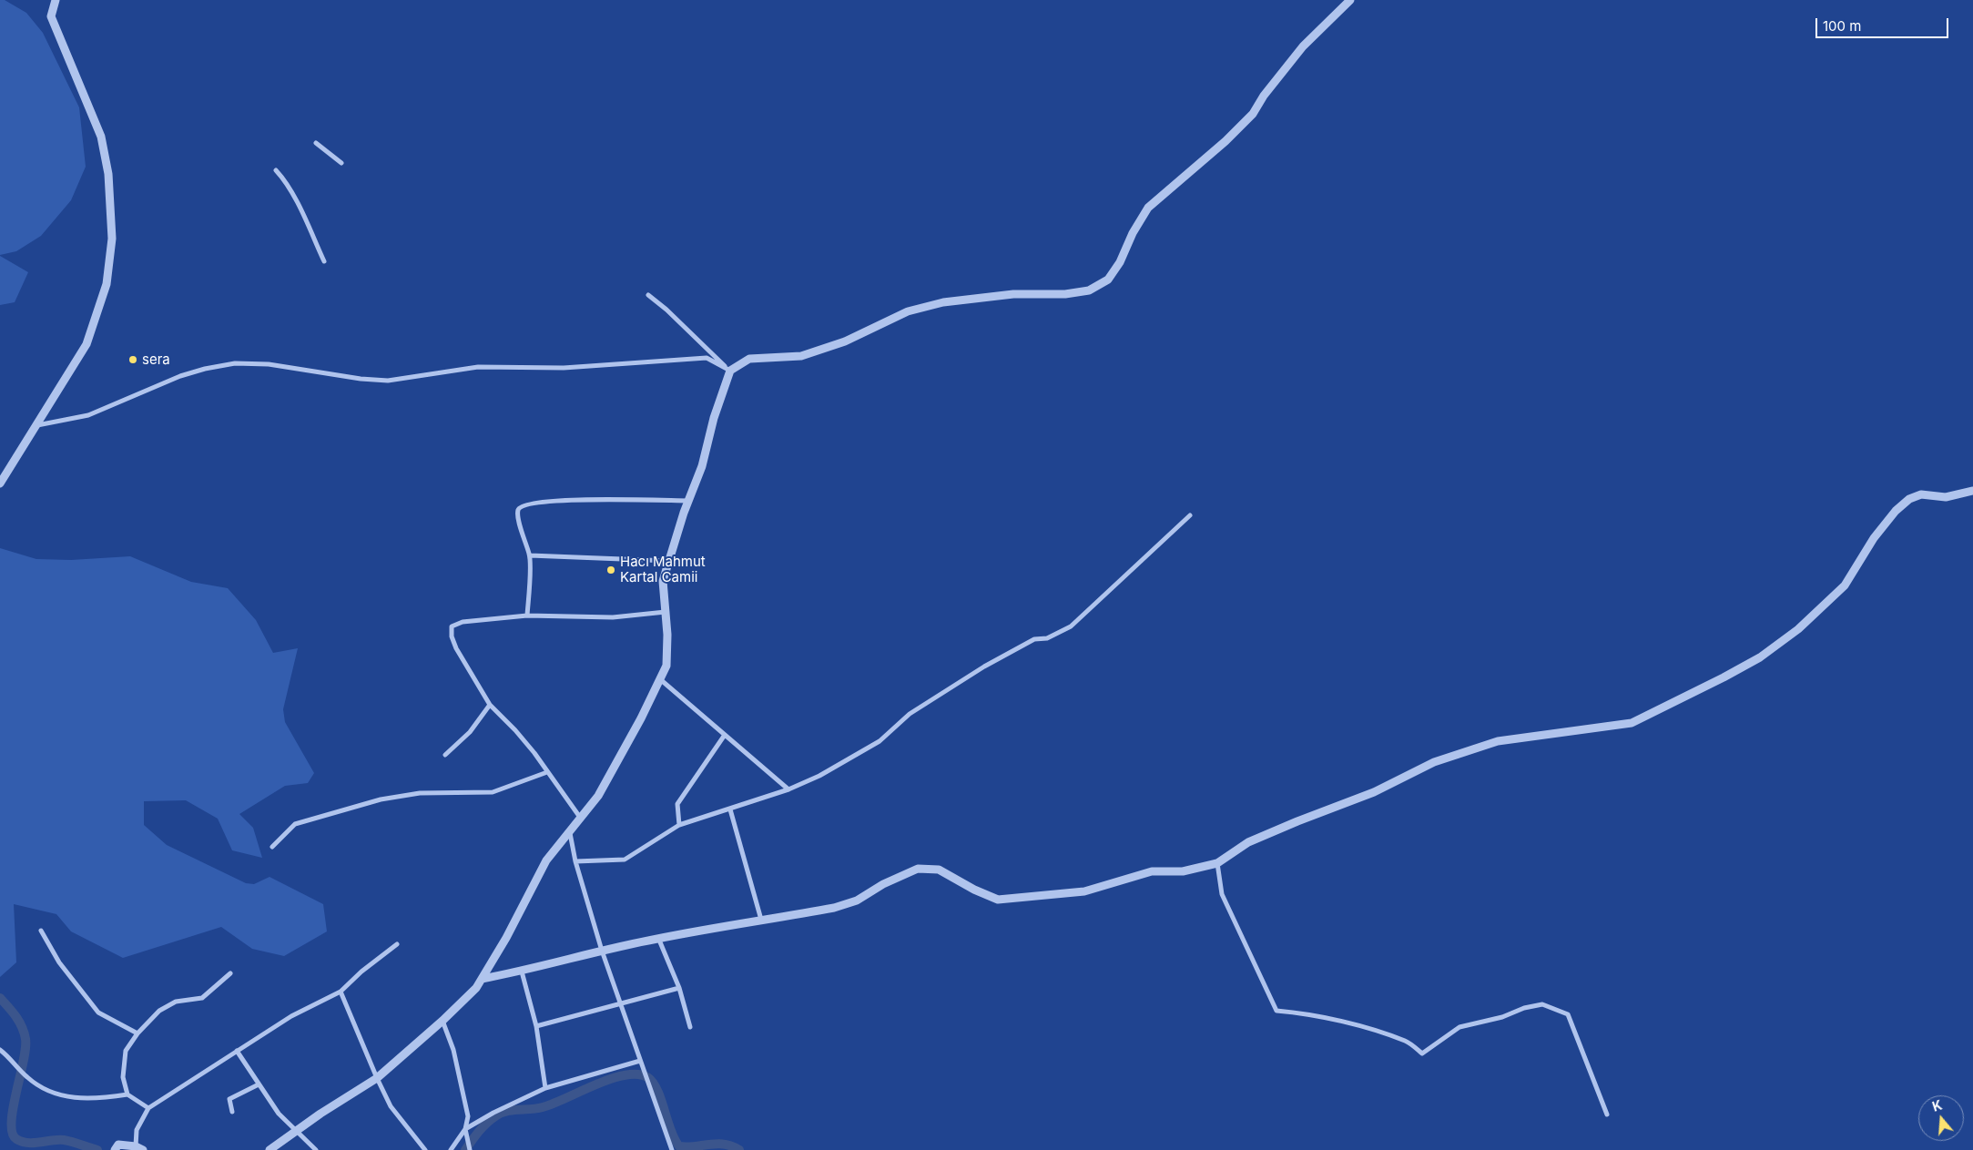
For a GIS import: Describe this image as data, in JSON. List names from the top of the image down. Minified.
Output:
{"places":["sera","Hacı Mahmut Kartal Camii"],"scale_bar":"100 m","north":"top"}
